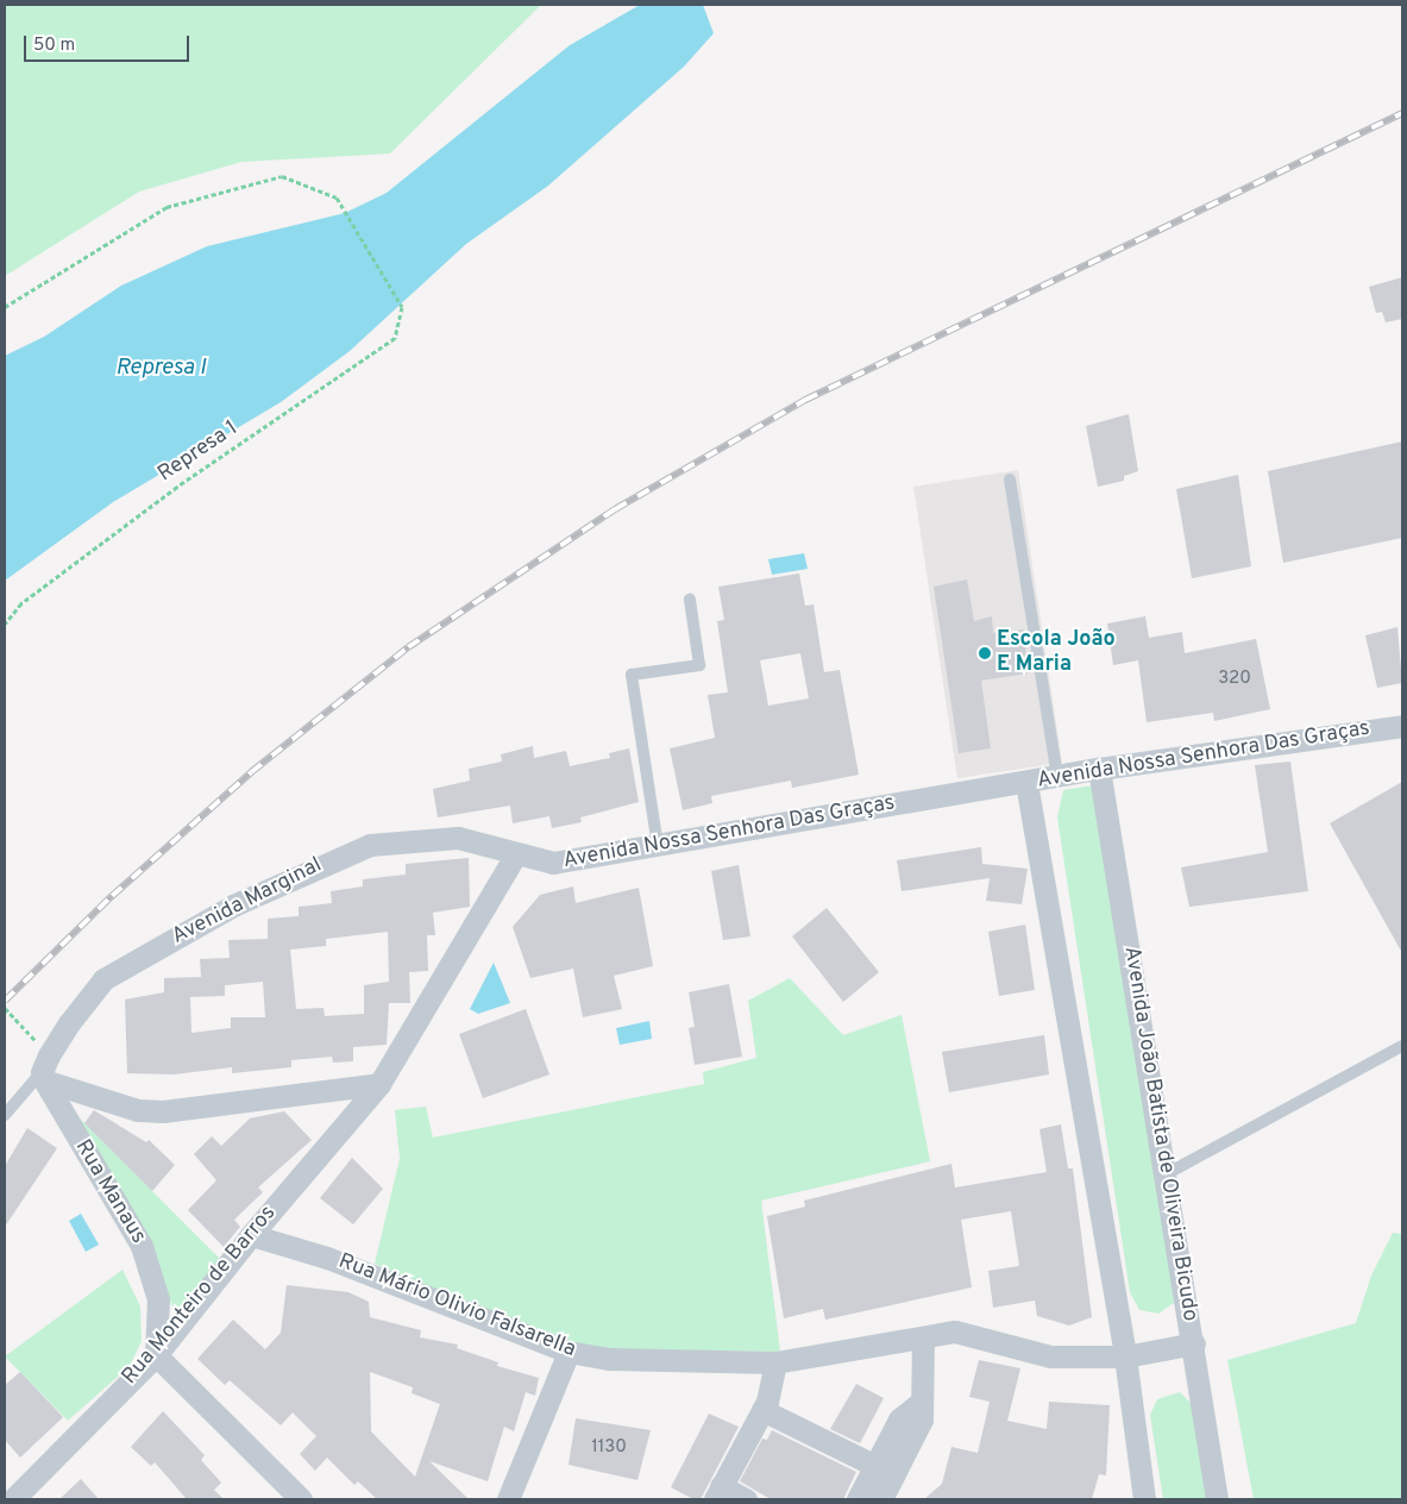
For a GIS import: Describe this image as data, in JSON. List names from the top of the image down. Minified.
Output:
{"streets":{"street":["Avenida Nossa Senhora Das Graças","Avenida Marginal","Avenida João Batista de Oliveira Bicudo","Rua Manaus","Rua Monteiro de Barros","Rua Mário Olivio Falsarella"],"path":["Represa 1"]},"crossings":[["Avenida Nossa Senhora Das Graças","Avenida Marginal"],["Avenida Nossa Senhora Das Graças","Avenida João Batista de Oliveira Bicudo"],["Avenida Marginal","Rua Manaus"],["Avenida João Batista de Oliveira Bicudo","Rua Mário Olivio Falsarella"],["Rua Manaus","Rua Monteiro de Barros"],["Rua Monteiro de Barros","Rua Mário Olivio Falsarella"]],"water":["Represa I"],"places":["Escola João E Maria"],"house_numbers":["320","1130"],"scale_bar":"50 m"}
